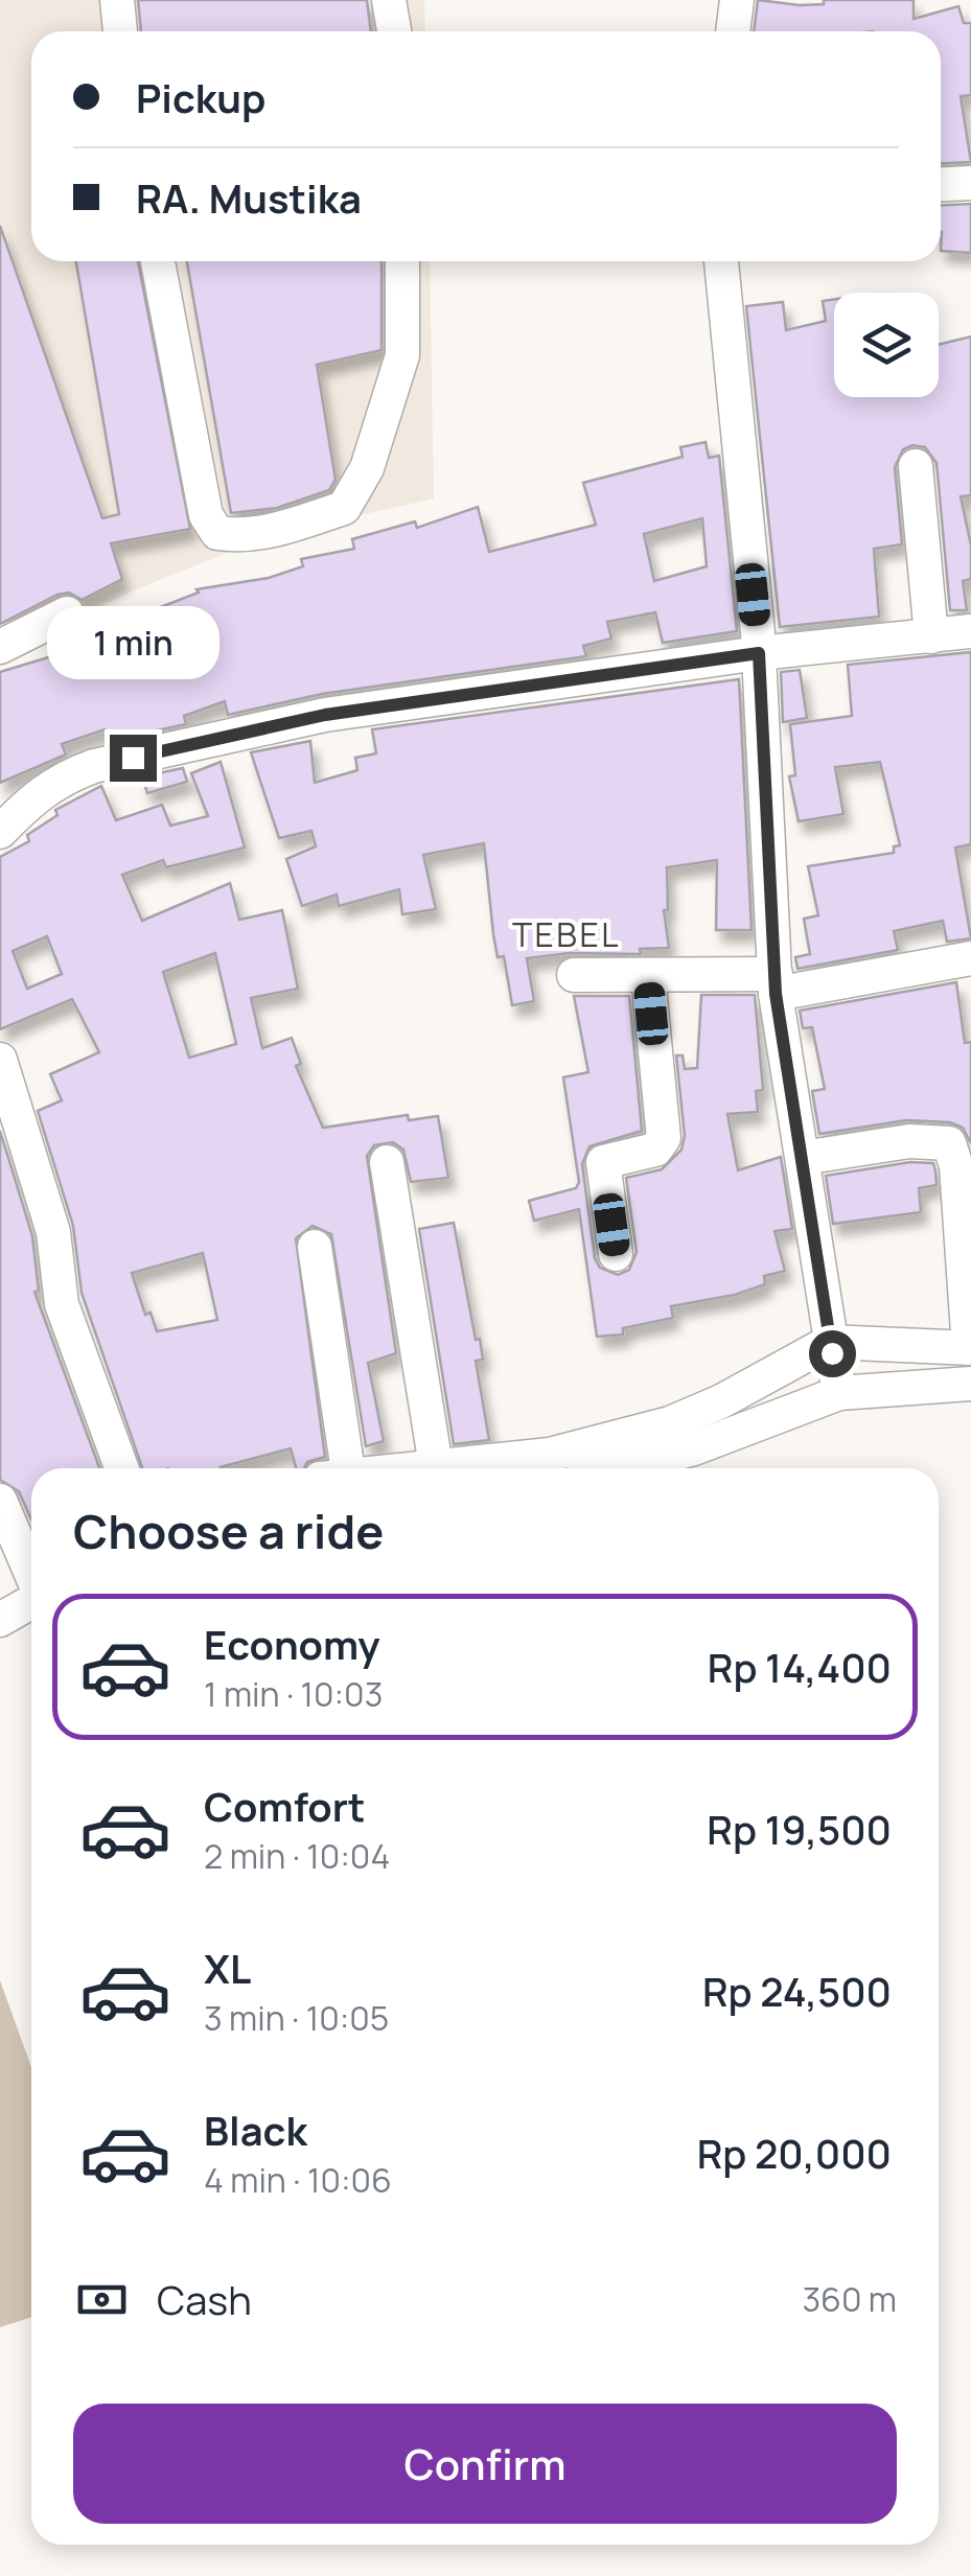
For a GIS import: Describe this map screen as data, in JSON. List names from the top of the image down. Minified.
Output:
{"districts":["TEBEL"],"page":{"banner":["Pickup","RA. Mustika"],"bubble":"1 min","heading":"Choose a ride","list":[{"name":"Economy","note":"1 min · 10:03","value":"Rp 14,400"},{"name":"Comfort","note":"2 min · 10:04","value":"Rp 19,500"},{"name":"XL","note":"3 min · 10:05","value":"Rp 24,500"},{"name":"Black","note":"4 min · 10:06","value":"Rp 20,000"}],"pay":["Cash","360 m"],"buttons":"Confirm"}}
